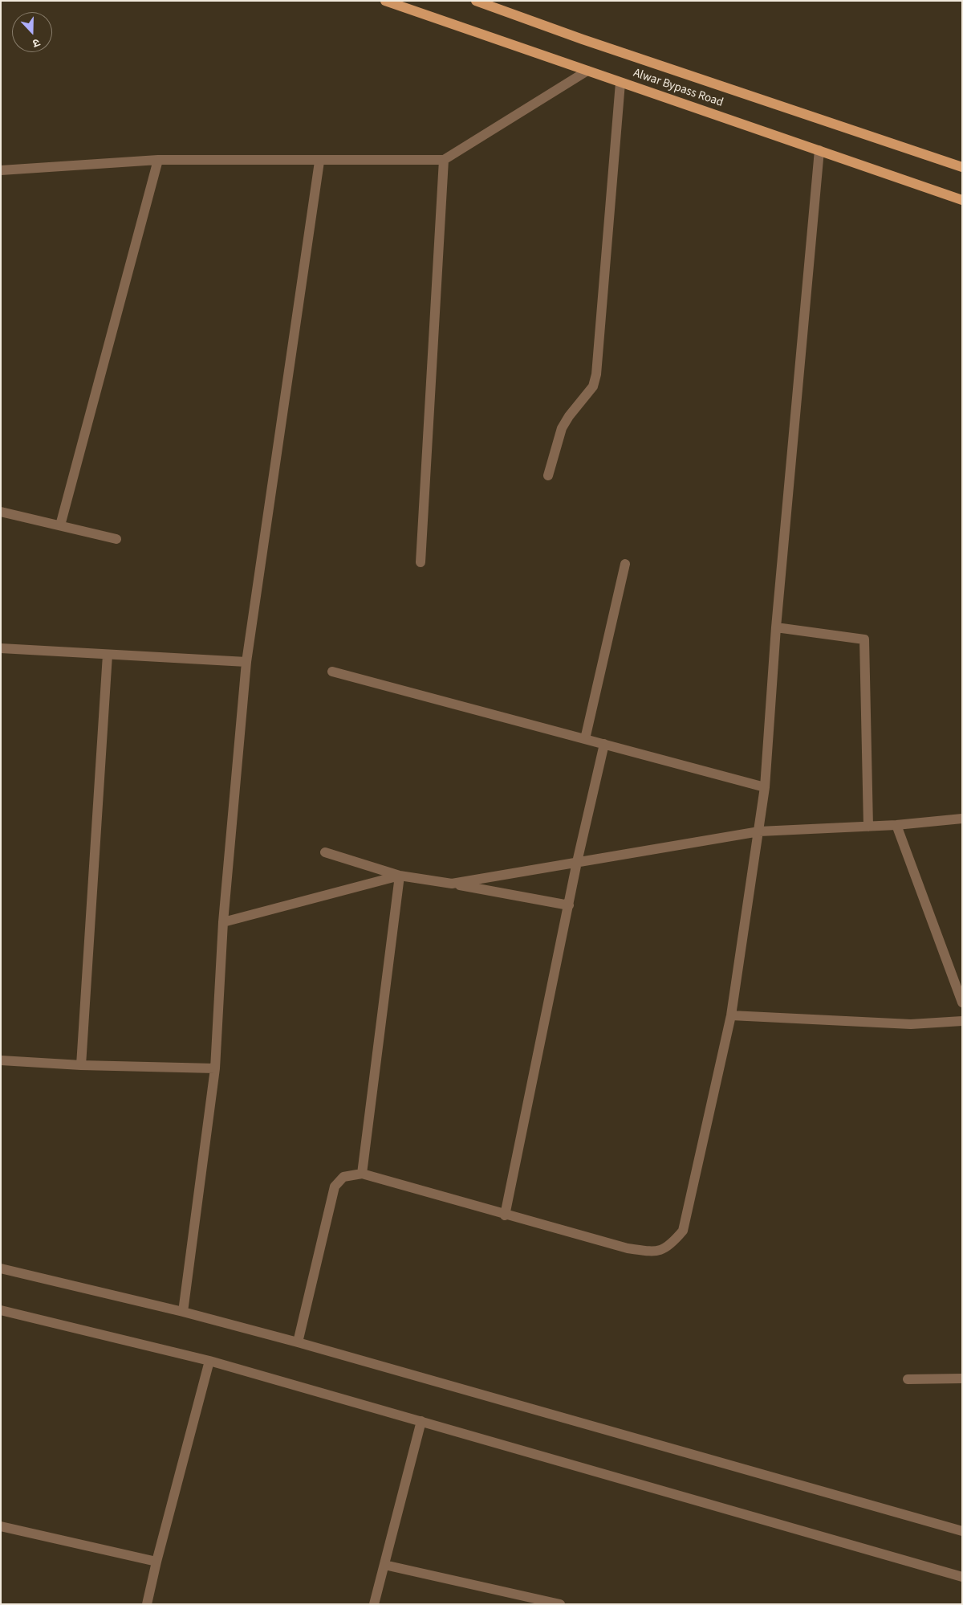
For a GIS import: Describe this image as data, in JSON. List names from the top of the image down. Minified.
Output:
{"streets":{"main road":["Alwar Bypass Road"]},"north":"bottom"}
